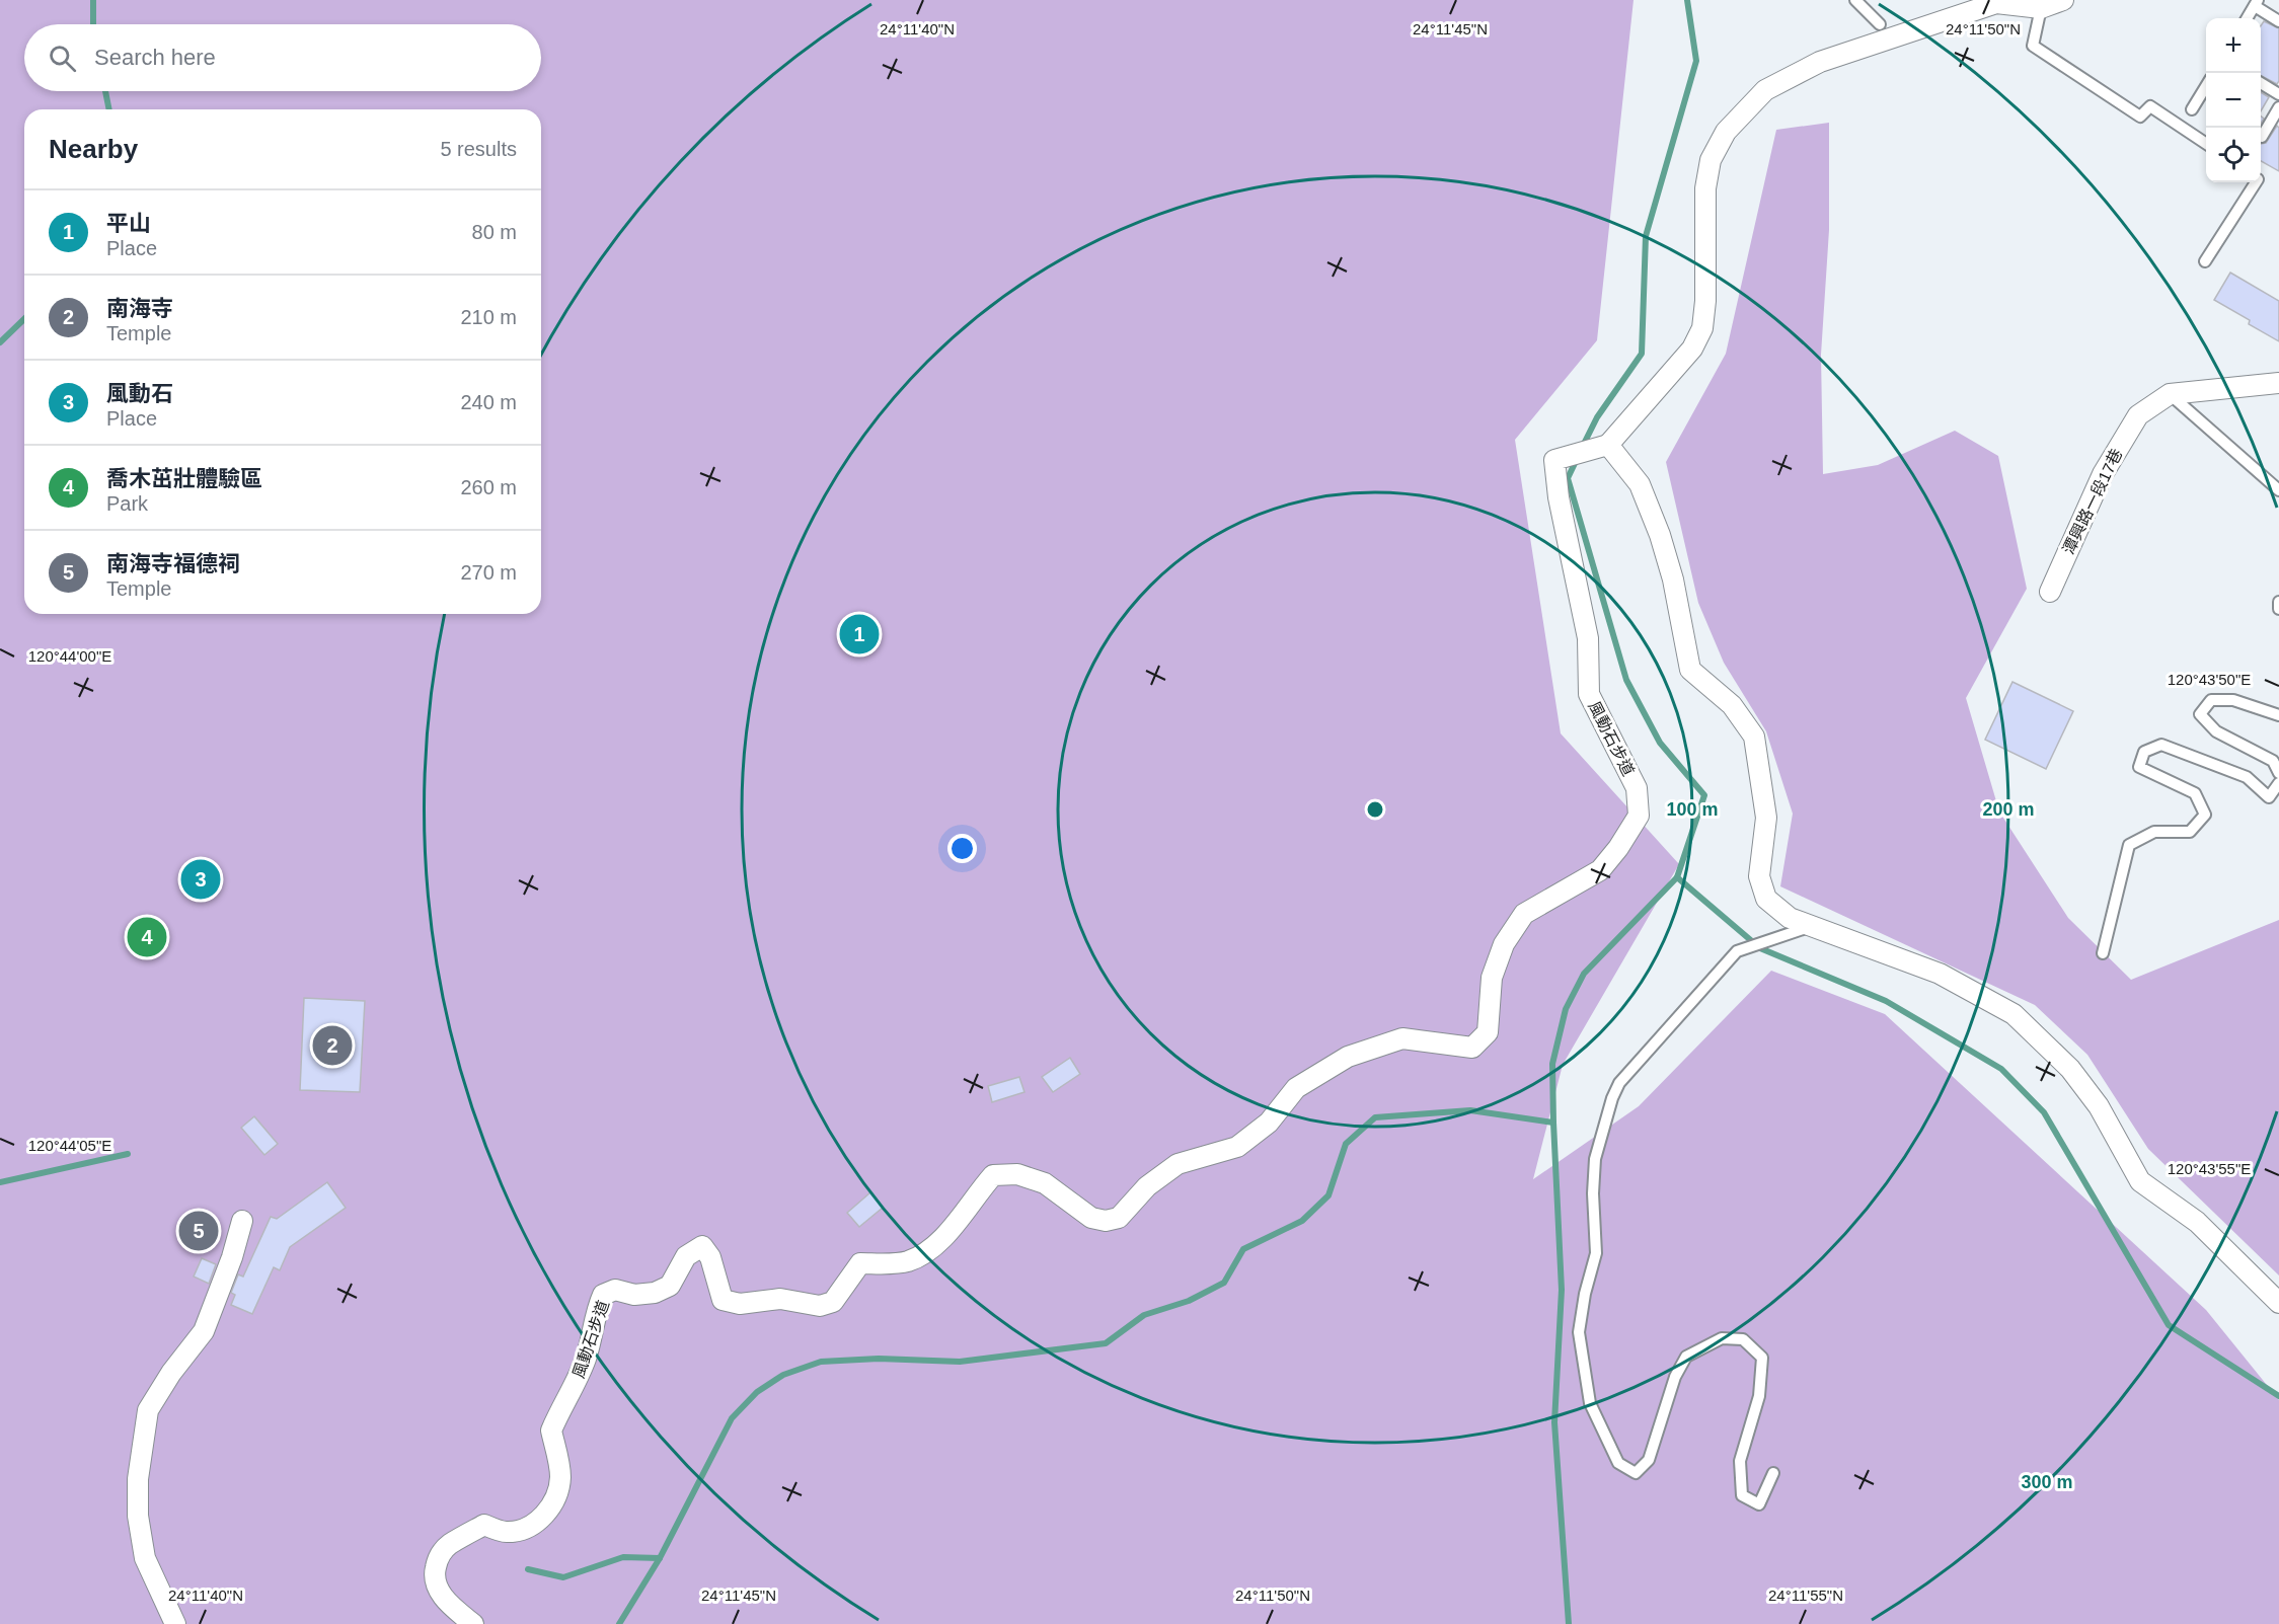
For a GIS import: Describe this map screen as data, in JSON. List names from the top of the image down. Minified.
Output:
{"streets":{"street":["潭興路一段17巷","風動石步道"]},"page":{"map_buttons":["+","−"],"search":"Search here","heading":["Nearby","5 results"],"list":[{"mark":"1","name":"平山","note":"Place","value":"80 m"},{"mark":"2","name":"南海寺","note":"Temple","value":"210 m"},{"mark":"3","name":"風動石","note":"Place","value":"240 m"},{"mark":"4","name":"喬木茁壯體驗區","note":"Park","value":"260 m"},{"mark":"5","name":"南海寺福德祠","note":"Temple","value":"270 m"}],"pins":["1","3","4","2","5"]},"coordinates":["24°11'50\"N","24°11'40\"N","24°11'45\"N","120°44'00\"E","120°43'50\"E","120°44'05\"E","120°43'55\"E","24°11'55\"N"],"rings":["100 m","200 m","300 m"]}
